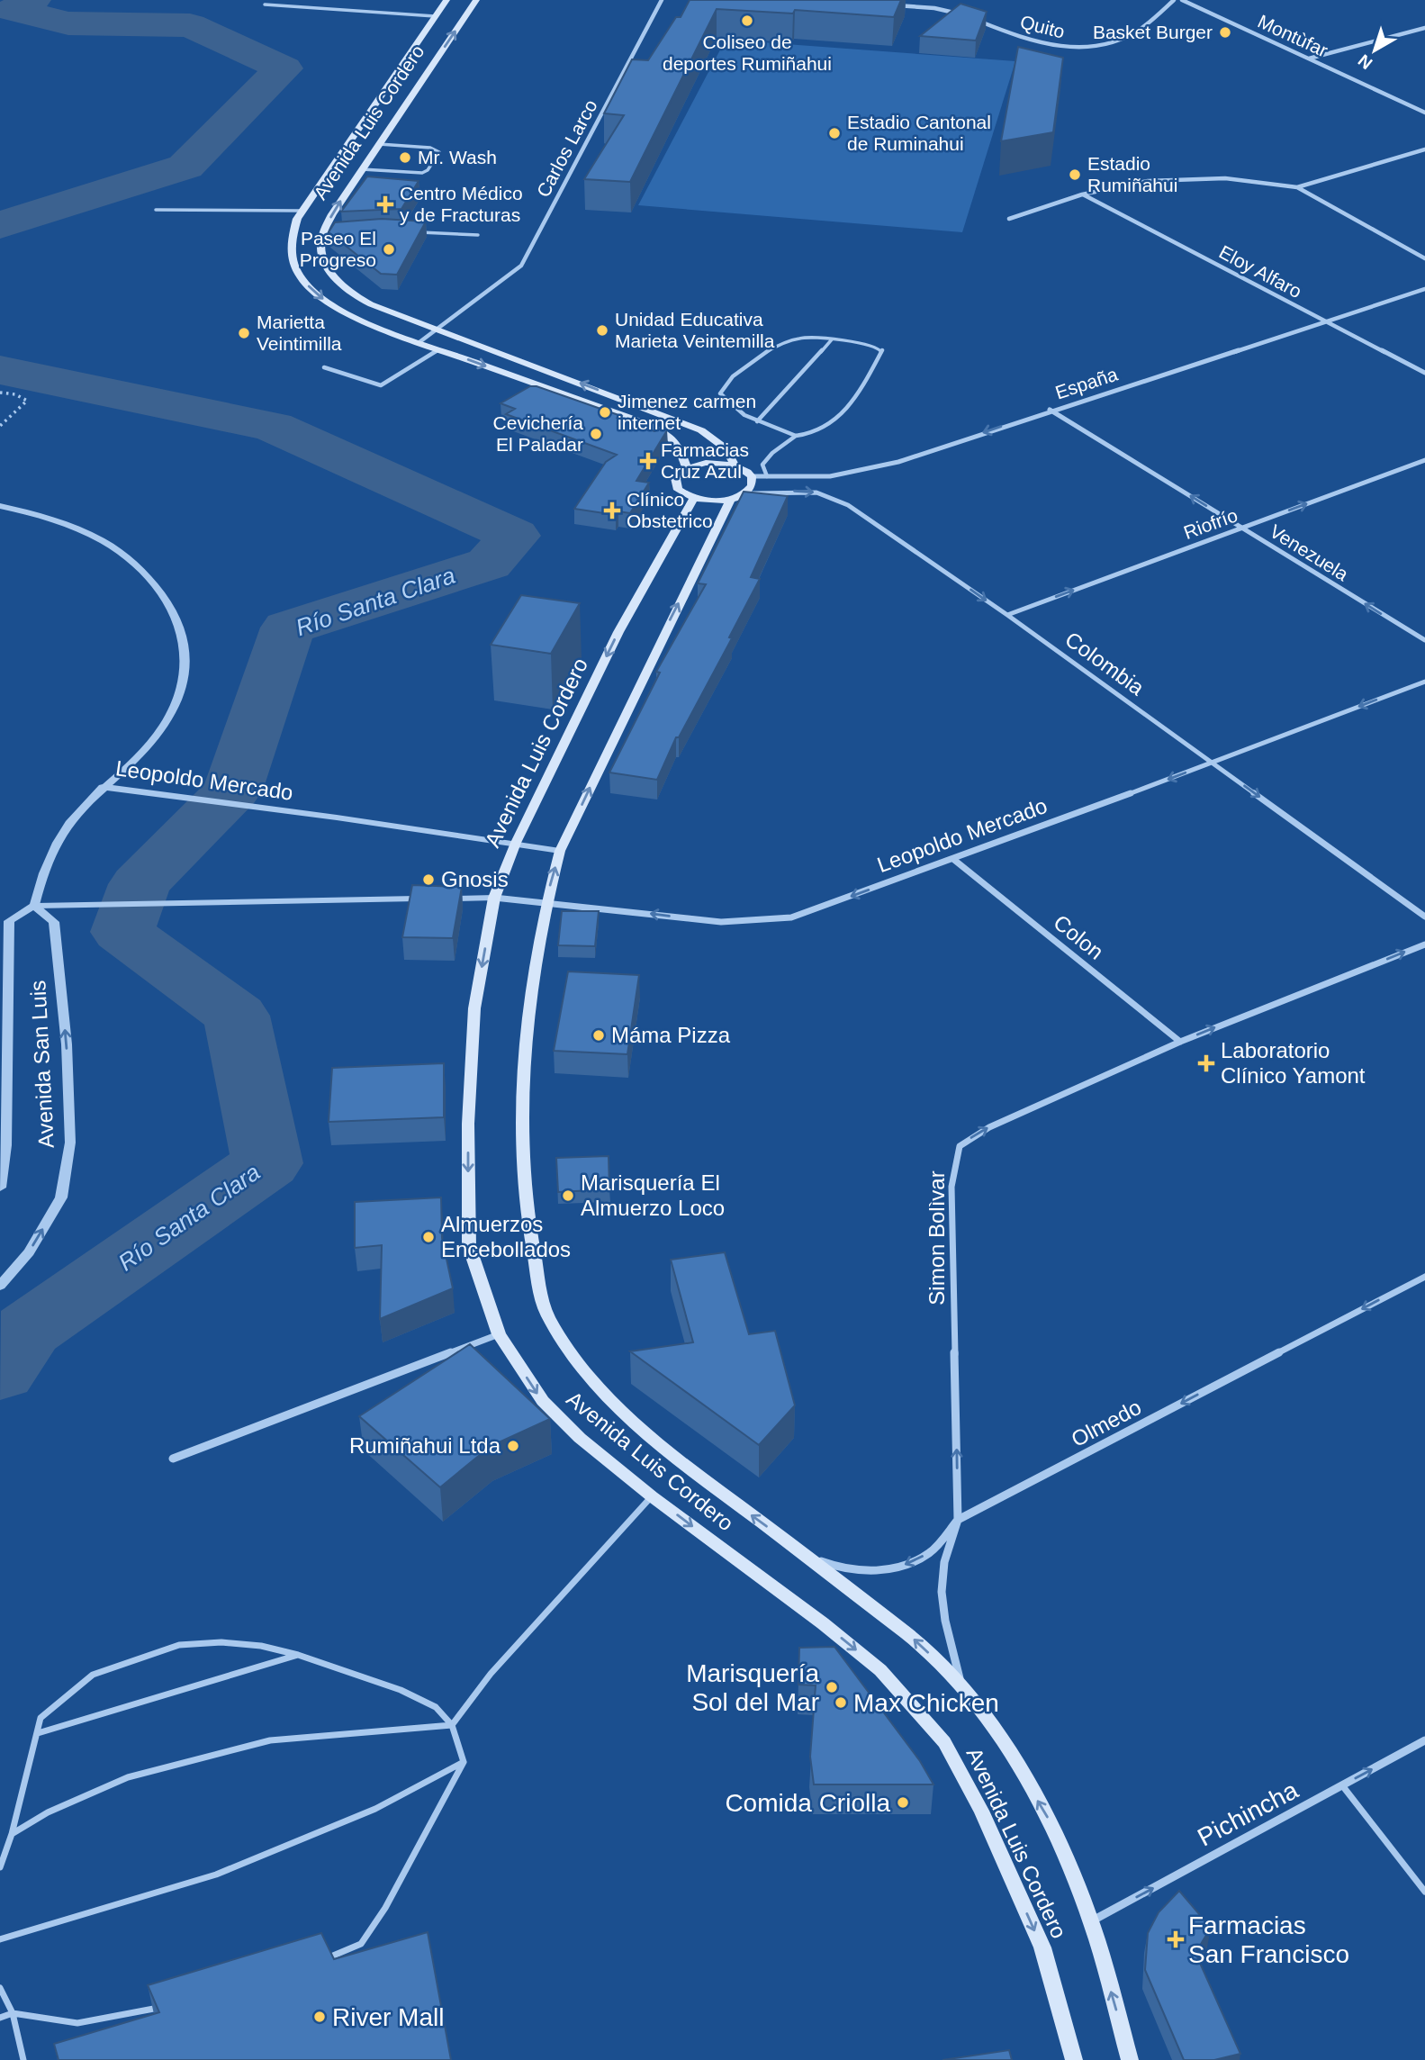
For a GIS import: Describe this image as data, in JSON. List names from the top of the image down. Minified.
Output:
{"streets":{"main road":["Avenida Luis Cordero"],"street":["Quito","Montùfar","Carlos Larco","Eloy Alfaro","España","Riofrío","Venezuela","Colombia","Leopoldo Mercado","Colon","Avenida San Luis","Simon Bolìvar","Olmedo","Pichincha"]},"crossings":[["Avenida Luis Cordero","Carlos Larco"],["Avenida Luis Cordero","Leopoldo Mercado"],["Avenida Luis Cordero","Simon Bolìvar"],["Avenida Luis Cordero","Olmedo"],["Avenida Luis Cordero","Pichincha"],["Eloy Alfaro","España"],["España","Venezuela"],["Riofrío","Venezuela"],["Riofrío","Colombia"],["Colombia","Leopoldo Mercado"],["Leopoldo Mercado","Colon"],["Colon","Simon Bolìvar"],["Simon Bolìvar","Olmedo"]],"one_way":["España","Riofrío","Venezuela","Colombia","Leopoldo Mercado","Simon Bolìvar","Olmedo","Pichincha"],"water":["Río Santa Clara"],"places":{"other":["Coliseo de deportes Rumiñahui","Basket Burger","Estadio Cantonal de Ruminahui","Mr. Wash","Estadio Rumiñahui","Paseo El Progreso","Unidad Educativa Marieta Veintemilla","Marietta Veintimilla","Jimenez carmen internet","Cevichería El Paladar","Gnosis","Máma Pizza","Marisquería El Almuerzo Loco","Almuerzos Encebollados","Rumiñahui Ltda","Marisquería Sol del Mar","Max Chicken","Comida Criolla","River Mall"],"health":["Centro Médico y de Fracturas","Farmacias Cruz Azul","Clínico Obstetrico","Laboratorio Clínico Yamont","Farmacias San Francisco"]},"north":"bottom left"}
